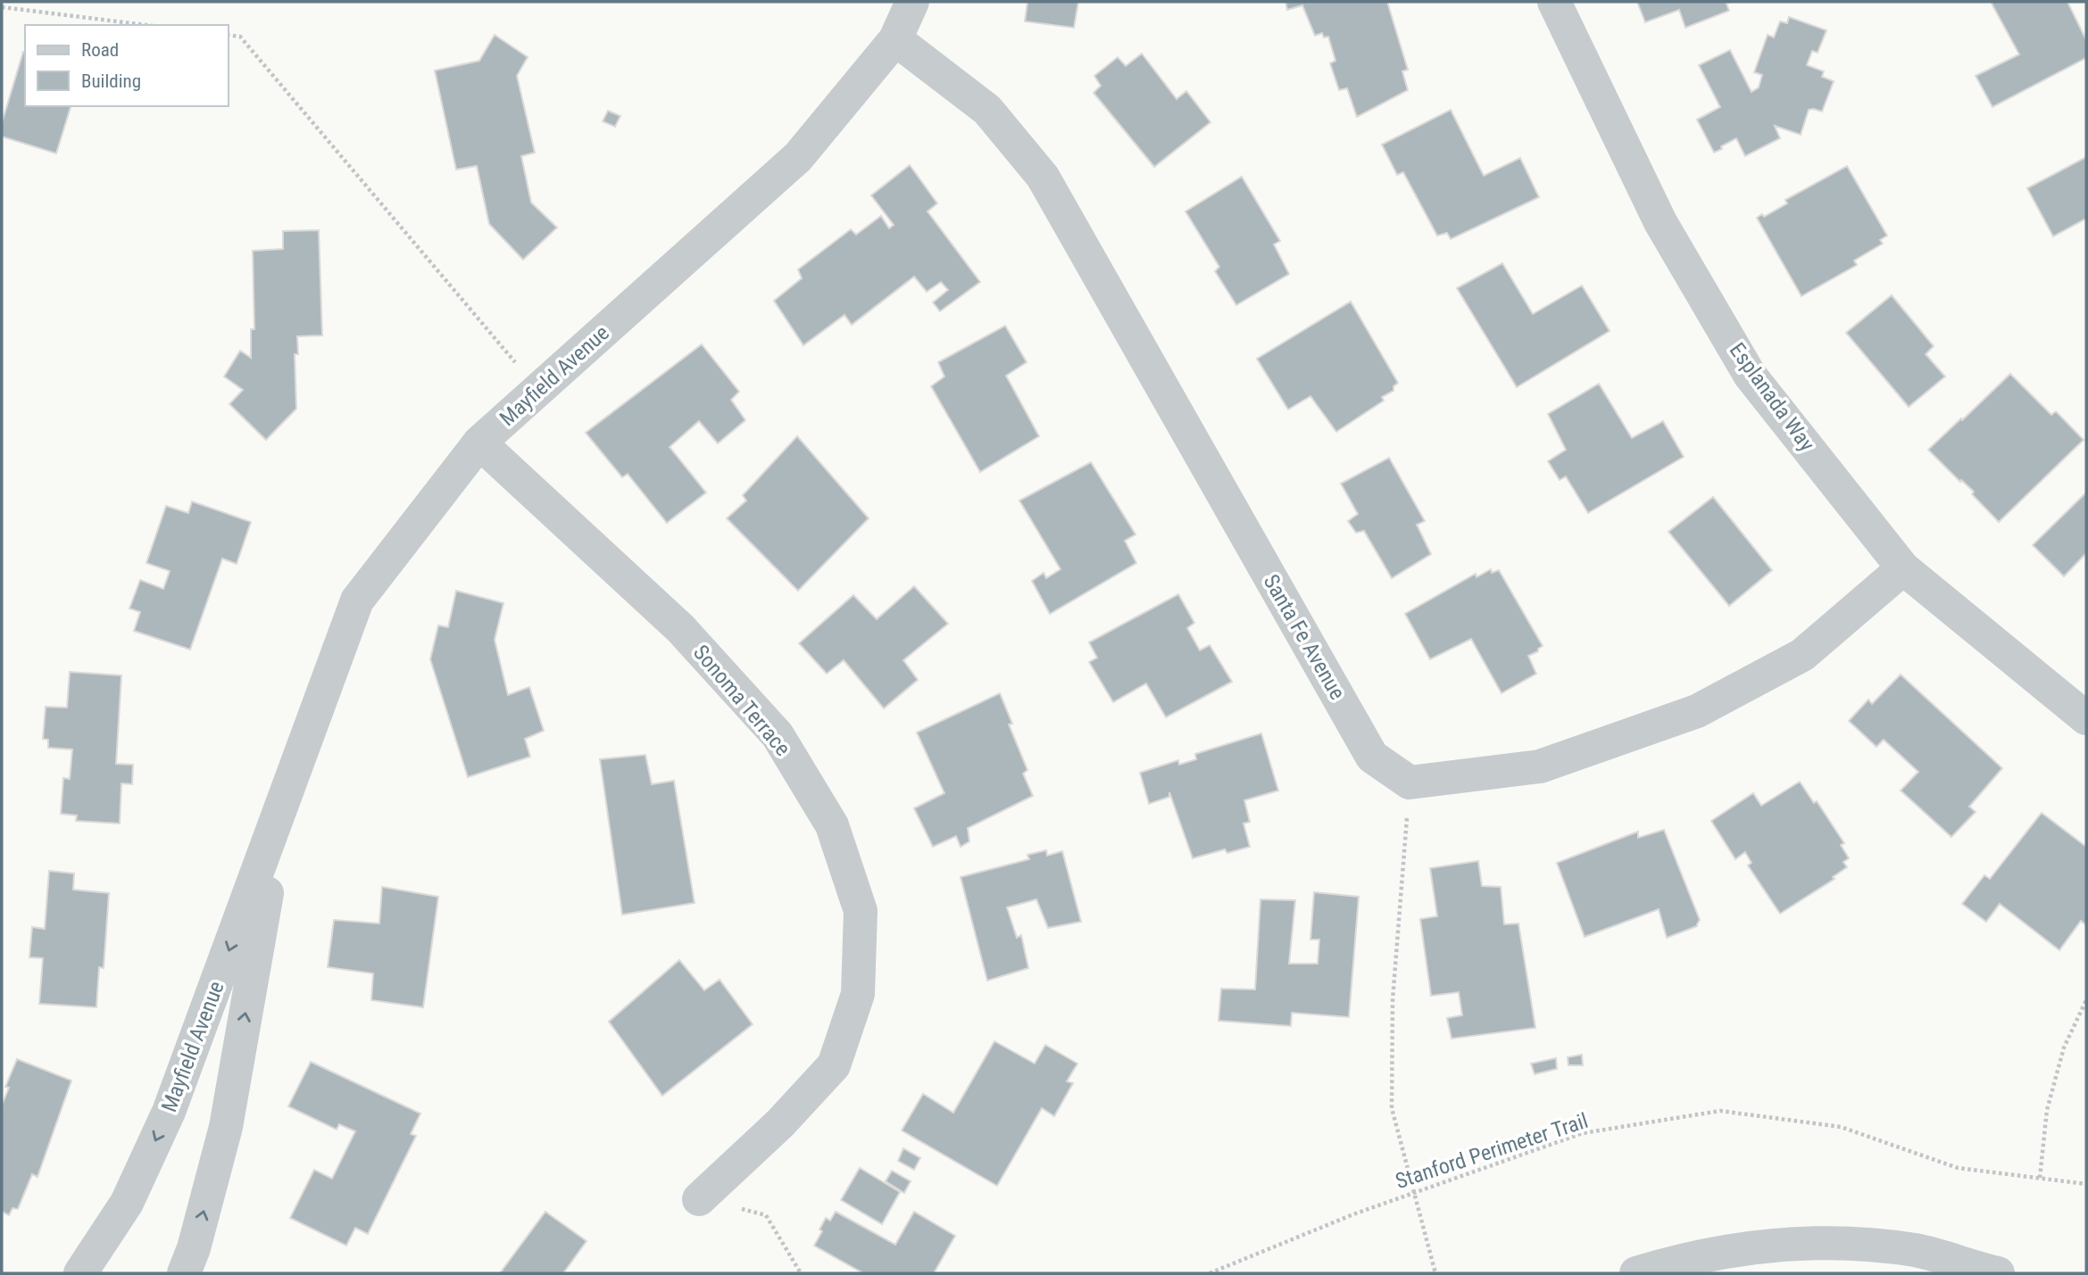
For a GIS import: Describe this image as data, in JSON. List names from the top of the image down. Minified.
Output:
{"streets":{"street":["Mayfield Avenue","Esplanada Way","Santa Fe Avenue","Sonoma Terrace"],"path":["Stanford Perimeter Trail"]},"crossings":[["Mayfield Avenue","Santa Fe Avenue"],["Mayfield Avenue","Sonoma Terrace"]],"legend":["Road","Building"]}
